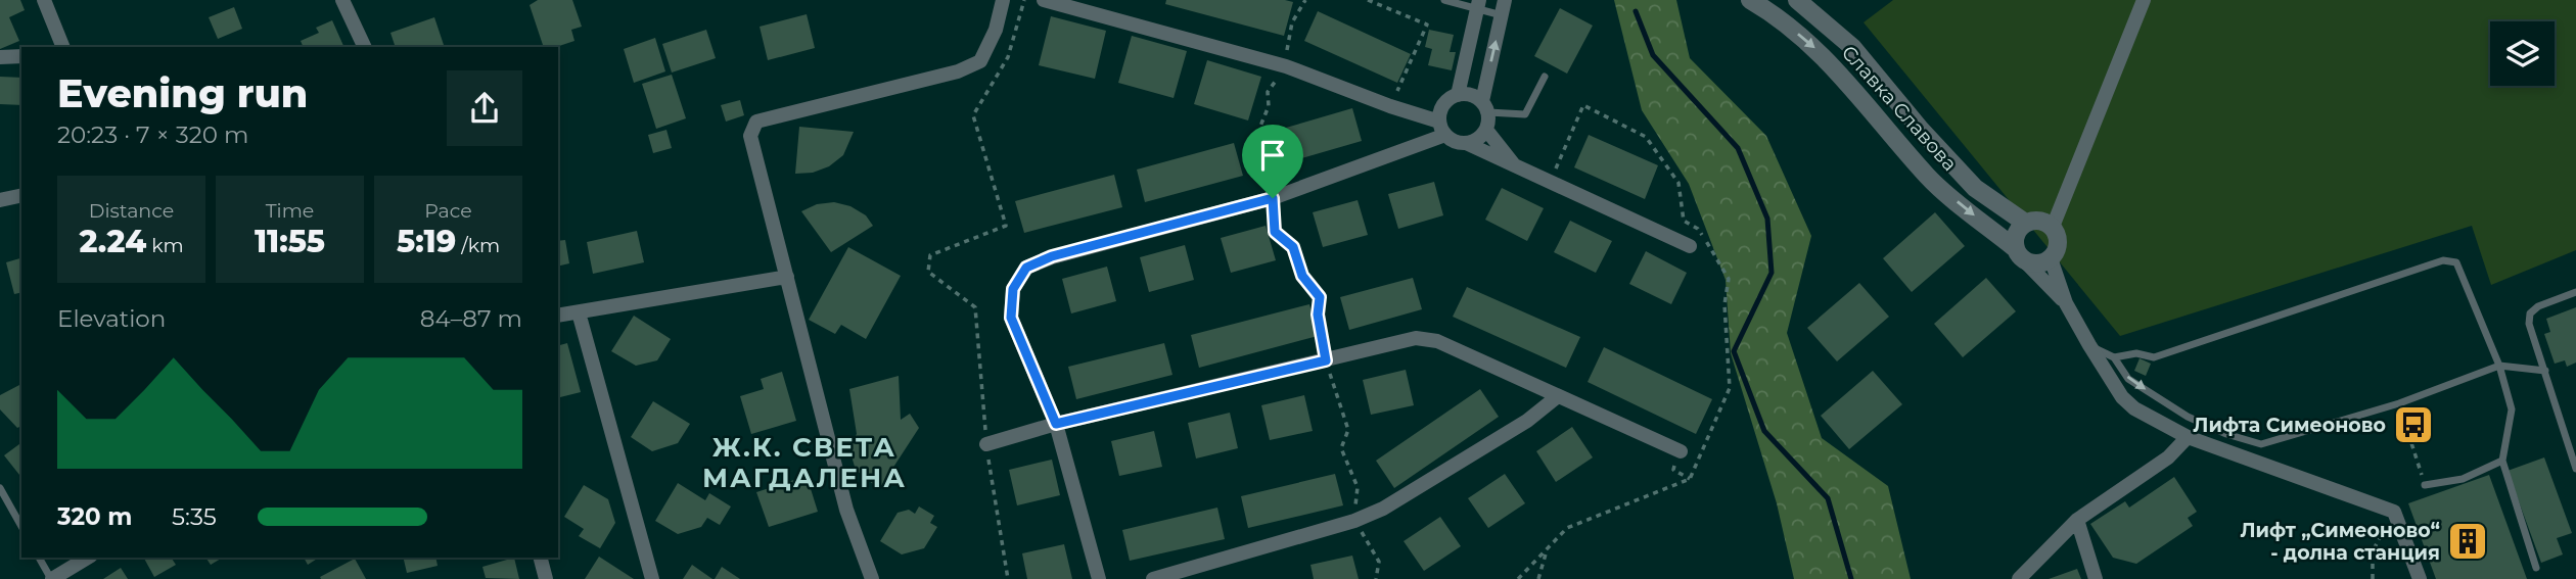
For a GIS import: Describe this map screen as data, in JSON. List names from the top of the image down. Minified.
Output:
{"streets":{"street":["Славка Славова"]},"districts":["Ж.К. СВЕТА МАГДАЛЕНА"],"places":{"bus stop":["Лифта Симеоново"],"building":["Лифт „Симеоново“ - долна станция"]},"page":{"heading":["Evening run","20:23 · 7 × 320 m"],"stats":[["Distance","2.24 km"],["Time","11:55"],["Pace","5:19 /km"]],"chart":["Elevation","84–87 m"],"list":[{"name":"320 m","note":"5:35"}]}}
